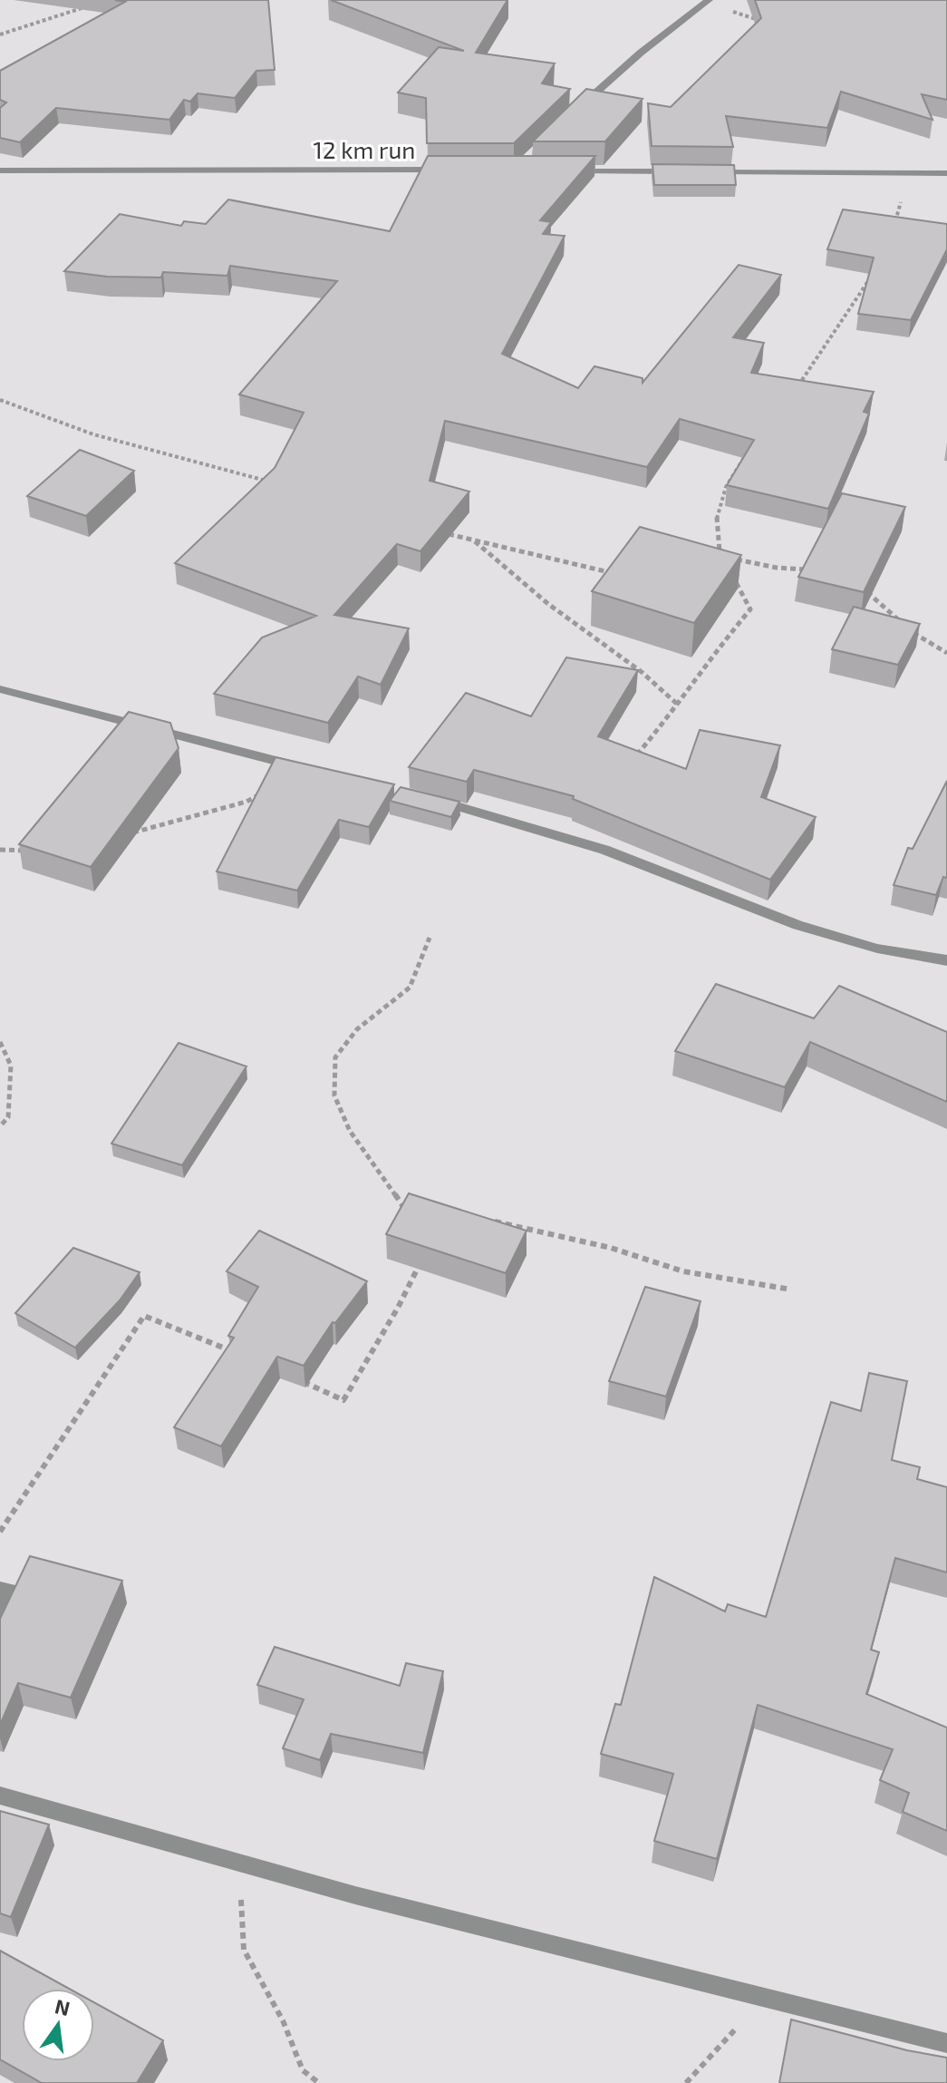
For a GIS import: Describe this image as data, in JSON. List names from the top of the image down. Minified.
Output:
{"streets":{"street":["12 km run"]},"north":"top"}
